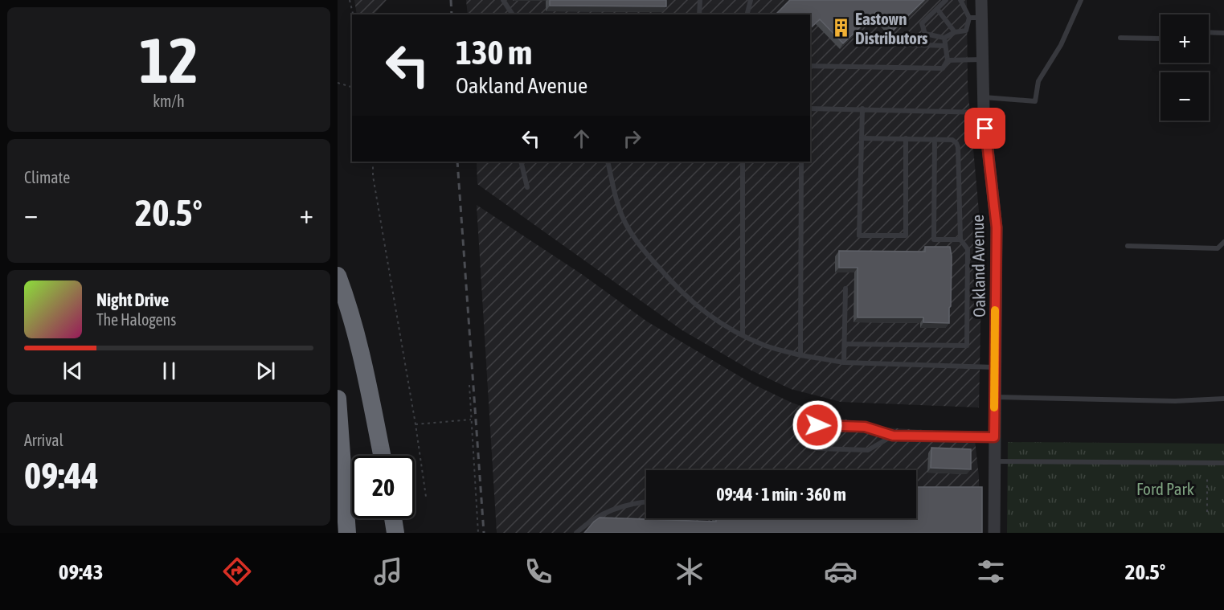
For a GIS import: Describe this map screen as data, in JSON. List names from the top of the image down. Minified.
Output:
{"streets":{"street":["Oakland Avenue"]},"parks":["Ford Park"],"places":{"building":["Eastown Distributors"]},"page":{"tile":[["12","km/h"],"Climate",["Arrival","09:44"]],"map_buttons":["+","−"],"turn":["130 m","Oakland Avenue"],"heat":["−","20.5°","+"],"song":["Night Drive","The Halogens"],"limit":"20","trip":"09:44 · 1 min · 360 m","tabs":["09:43","20.5°"]}}
